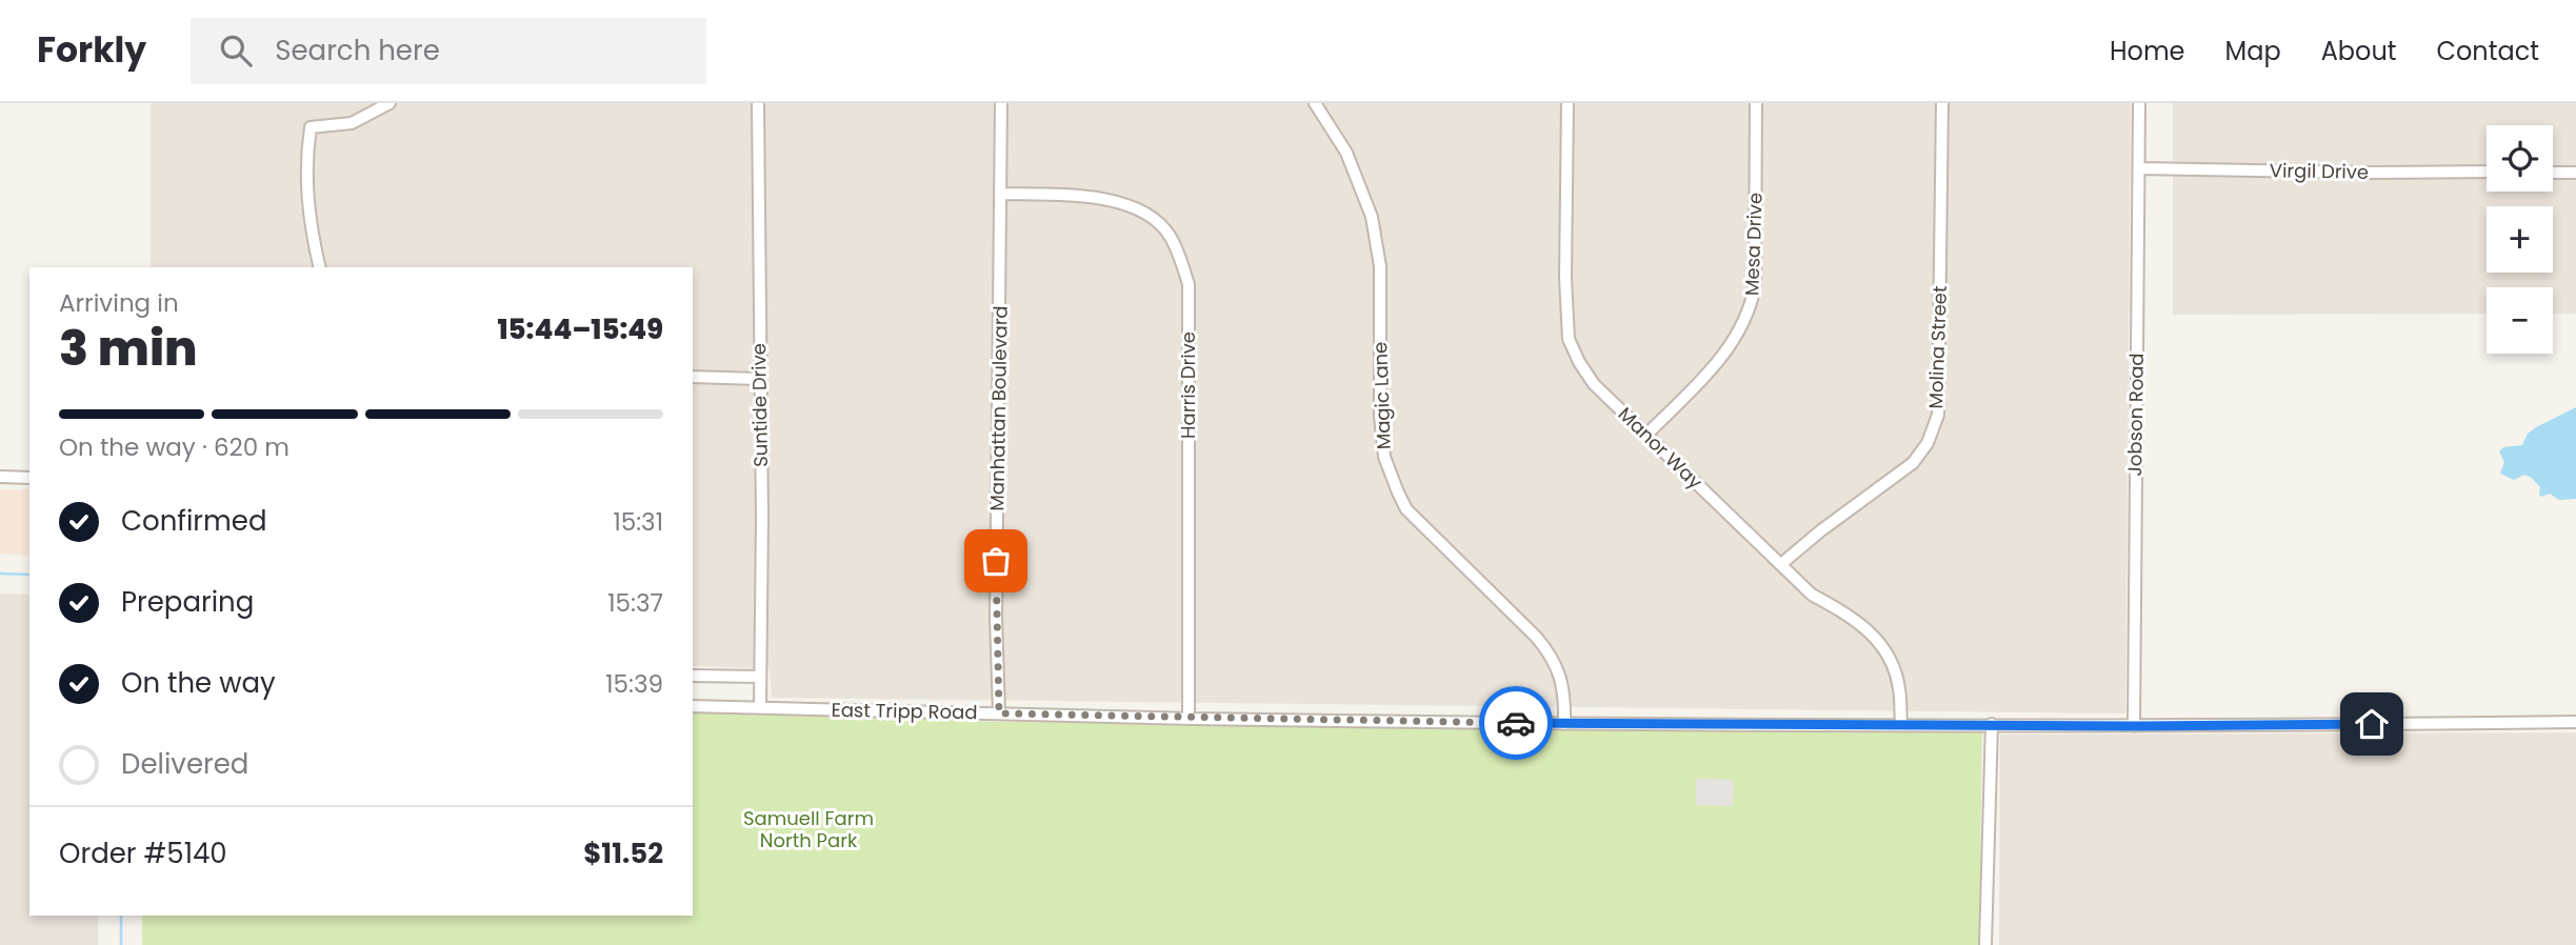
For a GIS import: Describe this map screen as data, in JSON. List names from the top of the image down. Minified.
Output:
{"streets":{"street":["Virgil Drive","Mesa Drive","Molina Street","Harris Drive","Magic Lane","Suntide Drive","Manhattan Boulevard","Jobson Road","Manor Way","East Tripp Road"]},"crossings":[["Virgil Drive","Jobson Road"],["Mesa Drive","Manor Way"],["Molina Street","Manor Way"],["Harris Drive","Manhattan Boulevard"],["Harris Drive","East Tripp Road"],["Magic Lane","East Tripp Road"],["Suntide Drive","East Tripp Road"],["Manhattan Boulevard","East Tripp Road"],["Jobson Road","East Tripp Road"],["Manor Way","East Tripp Road"]],"parks":["Samuell Farm North Park"],"page":{"header":"Forkly","search":"Search here","nav":["Home","Map","About","Contact"],"map_buttons":["+","−"],"heading":["3 min","Arriving in","15:44–15:49"],"panel":["Order #5140","$11.52"],"bar":"On the way · 620 m","list":[["Confirmed","15:31"],["Preparing","15:37"],["On the way","15:39"],"Delivered"]}}
